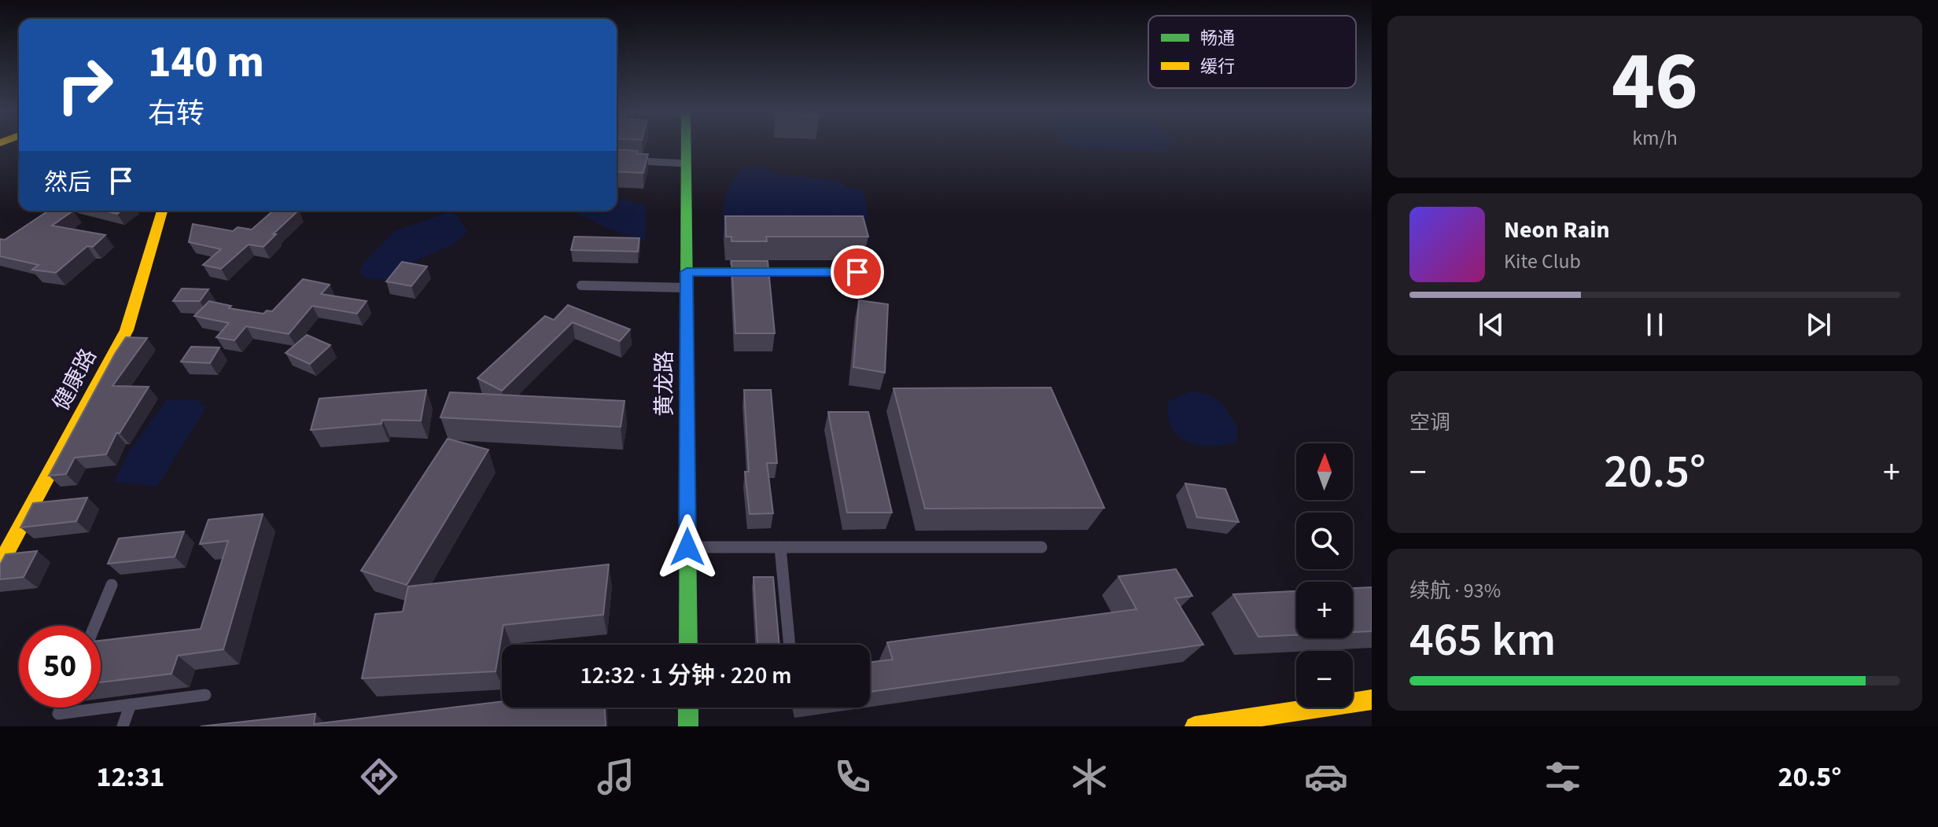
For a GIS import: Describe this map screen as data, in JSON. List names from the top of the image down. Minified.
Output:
{"streets":{"main road":["健康路","黄龙路"]},"legend":["畅通","缓行"],"north":"top","page":{"tile":[["46","km/h"],"空调",["续航 · 93%","465 km"]],"turn":["140 m","右转"],"then":"然后","song":["Neon Rain","Kite Club"],"map_buttons":["+","−"],"heat":["−","20.5°","+"],"limit":"50","trip":"12:32 · 1 分钟 · 220 m","tabs":["12:31","20.5°"]}}
